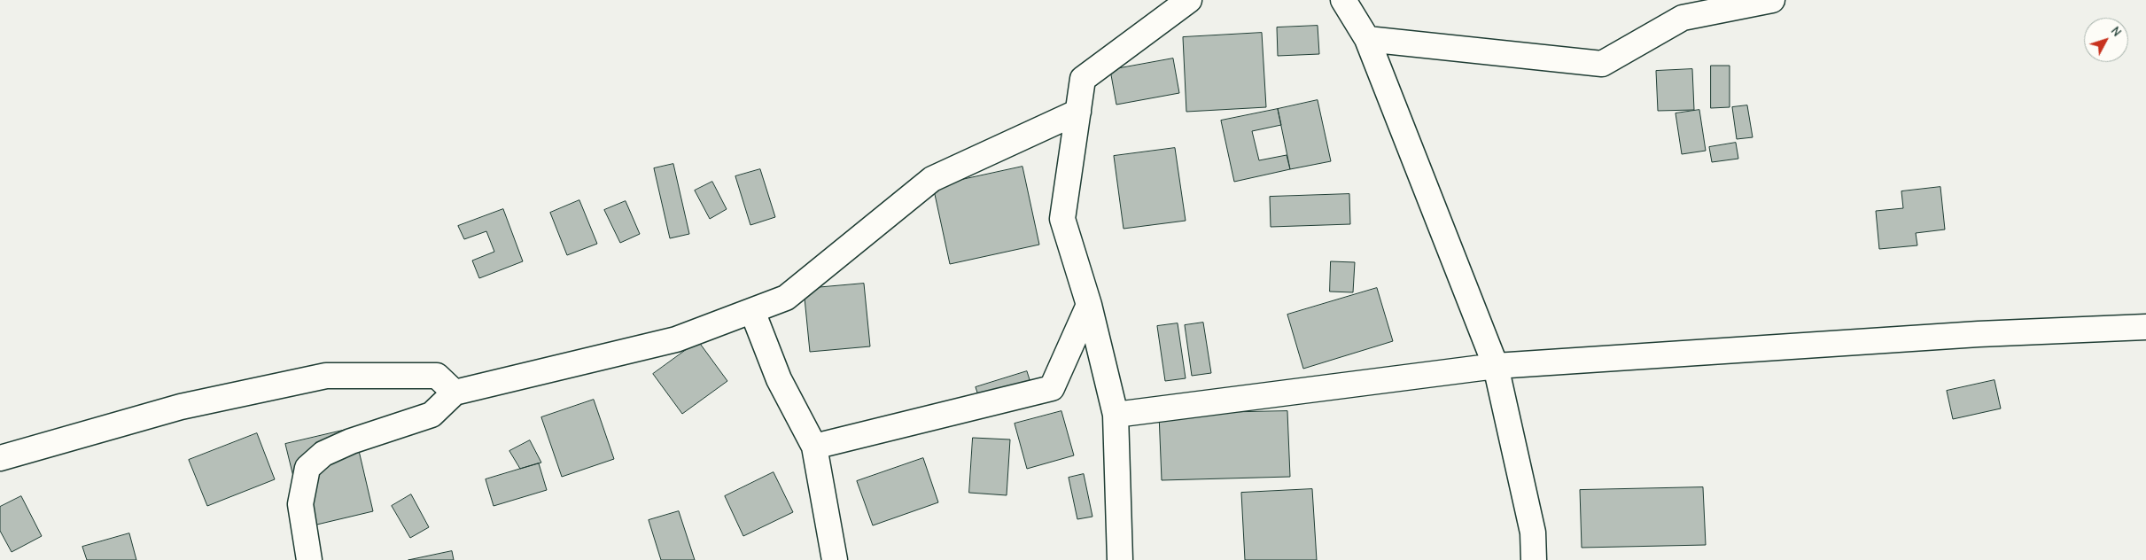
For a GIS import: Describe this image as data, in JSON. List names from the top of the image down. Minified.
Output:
{"north":"top right"}
